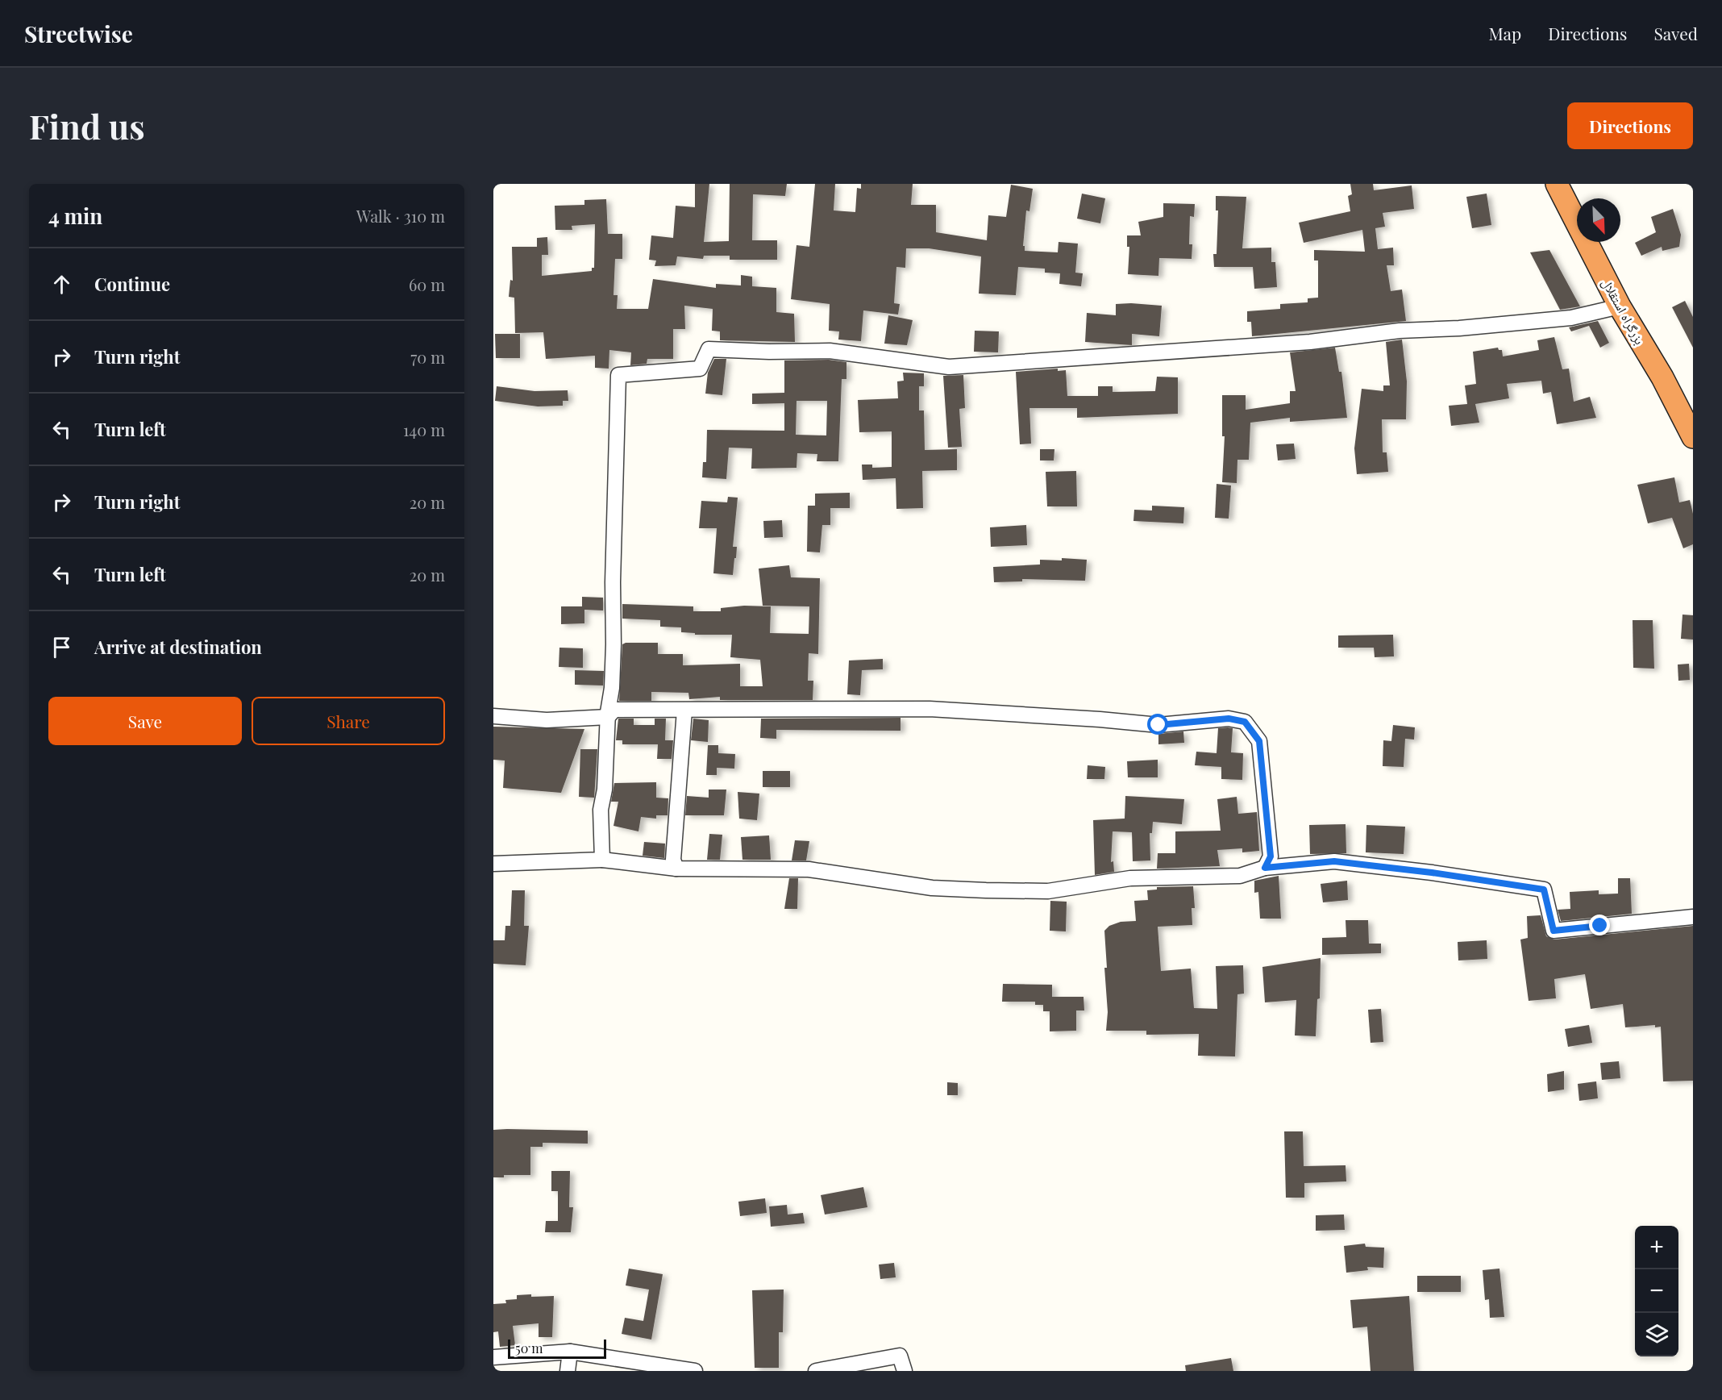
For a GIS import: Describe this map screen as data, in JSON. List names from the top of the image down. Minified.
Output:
{"streets":{"highway":["بزرگراه استقلال"]},"scale_bar":"50 m","north":"bottom right","page":{"header":"Streetwise","nav":["Map","Directions","Saved"],"buttons":["Directions",["Save","Share"]],"title":"Find us","heading":["4 min","Walk · 310 m"],"list":[["Continue","60 m"],["Turn right","70 m"],["Turn left","140 m"],["Turn right","20 m"],["Turn left","20 m"],"Arrive at destination"],"map_buttons":["+","−"],"scale":"50 m"}}
